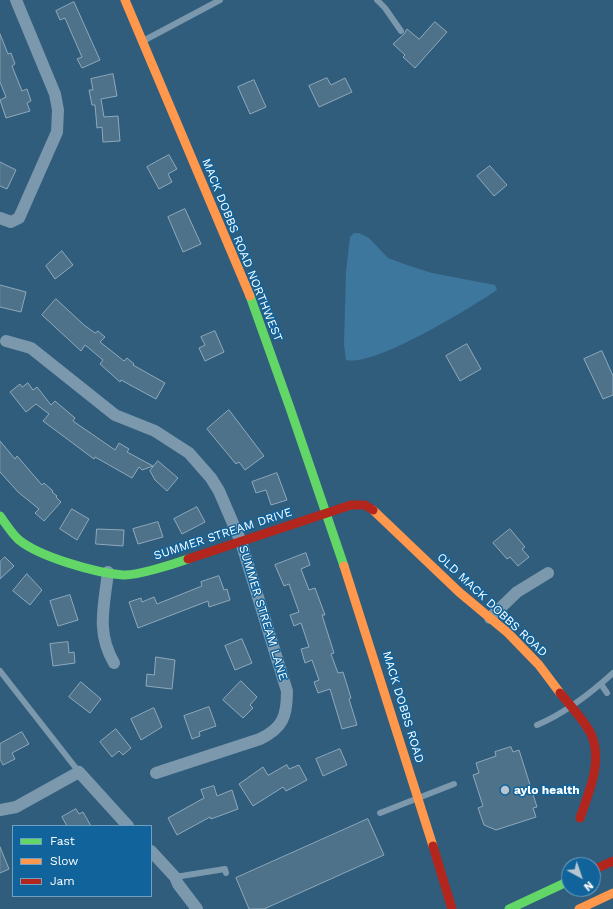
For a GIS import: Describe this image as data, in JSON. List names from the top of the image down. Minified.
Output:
{"streets":{"street":["MACK DOBBS ROAD NORTHWEST","SUMMER STREAM DRIVE","OLD MACK DOBBS ROAD","SUMMER STREAM LANE","MACK DOBBS ROAD"]},"crossings":[["MACK DOBBS ROAD NORTHWEST","SUMMER STREAM DRIVE"],["MACK DOBBS ROAD NORTHWEST","OLD MACK DOBBS ROAD"],["MACK DOBBS ROAD NORTHWEST","MACK DOBBS ROAD"],["SUMMER STREAM DRIVE","OLD MACK DOBBS ROAD"],["SUMMER STREAM DRIVE","SUMMER STREAM LANE"],["SUMMER STREAM DRIVE","MACK DOBBS ROAD"],["OLD MACK DOBBS ROAD","MACK DOBBS ROAD"]],"places":["aylo health"],"legend":["Fast","Slow","Jam"],"north":"bottom right"}
